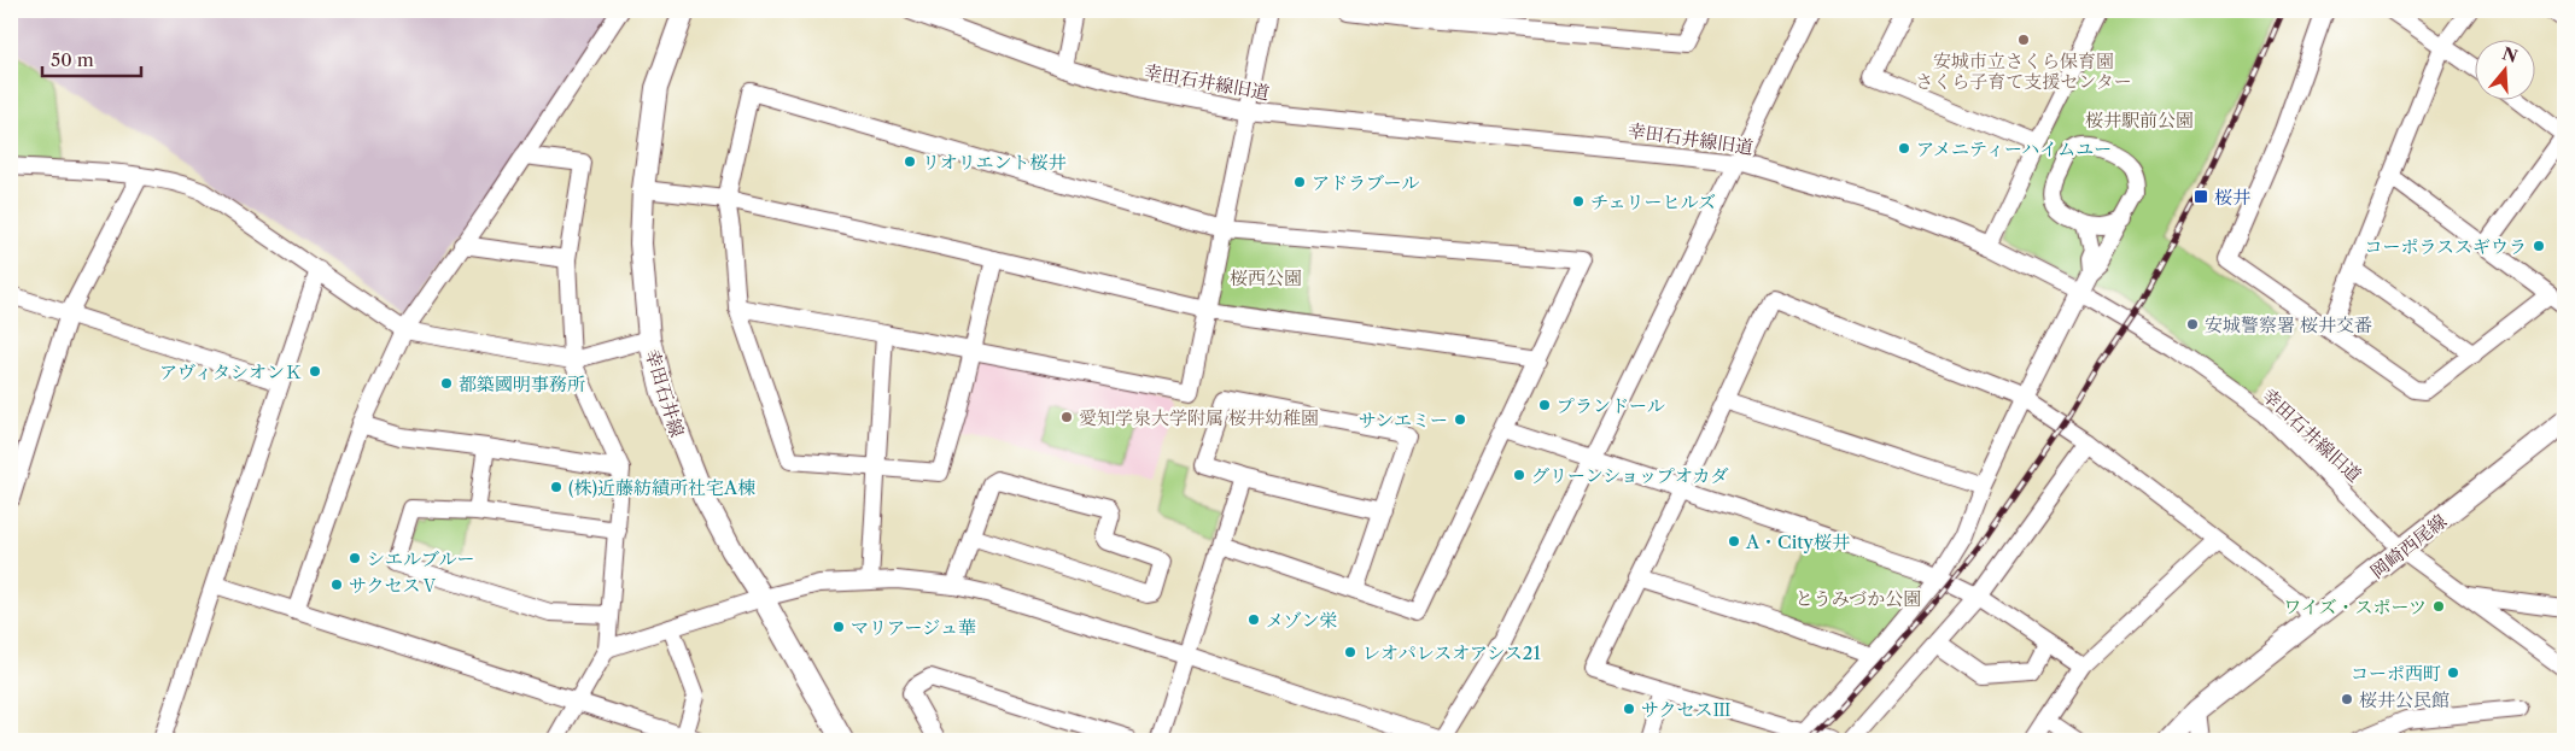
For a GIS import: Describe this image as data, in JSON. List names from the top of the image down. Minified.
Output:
{"streets":{"main road":["幸田石井線","岡崎西尾線"],"street":["幸田石井線旧道"]},"crossings":[["幸田石井線旧道","岡崎西尾線"]],"parks":["桜井駅前公園","桜西公園","とうみづか公園"],"places":{"other":["安城市立さくら保育園 さくら子育て支援センター","アメニティーハイムユー","リオリエント桜井","アドラブール","チェリーヒルズ","コーポラススギウラ","安城警察署 桜井交番","アヴィタシオンＫ","都築國明事務所","プランドール","愛知学泉大学附属 桜井幼稚園","サンエミー","グリーンショップオカダ","(株)近藤紡績所社宅A棟","A・City桜井","シエルブルー","サクセスⅤ","ワイズ・スポーツ","メゾン栄","マリアージュ華","レオパレスオアシス21","コーポ西町","桜井公民館","サクセスⅢ"],"transit":["桜井"]},"scale_bar":"50 m","north":"top"}
